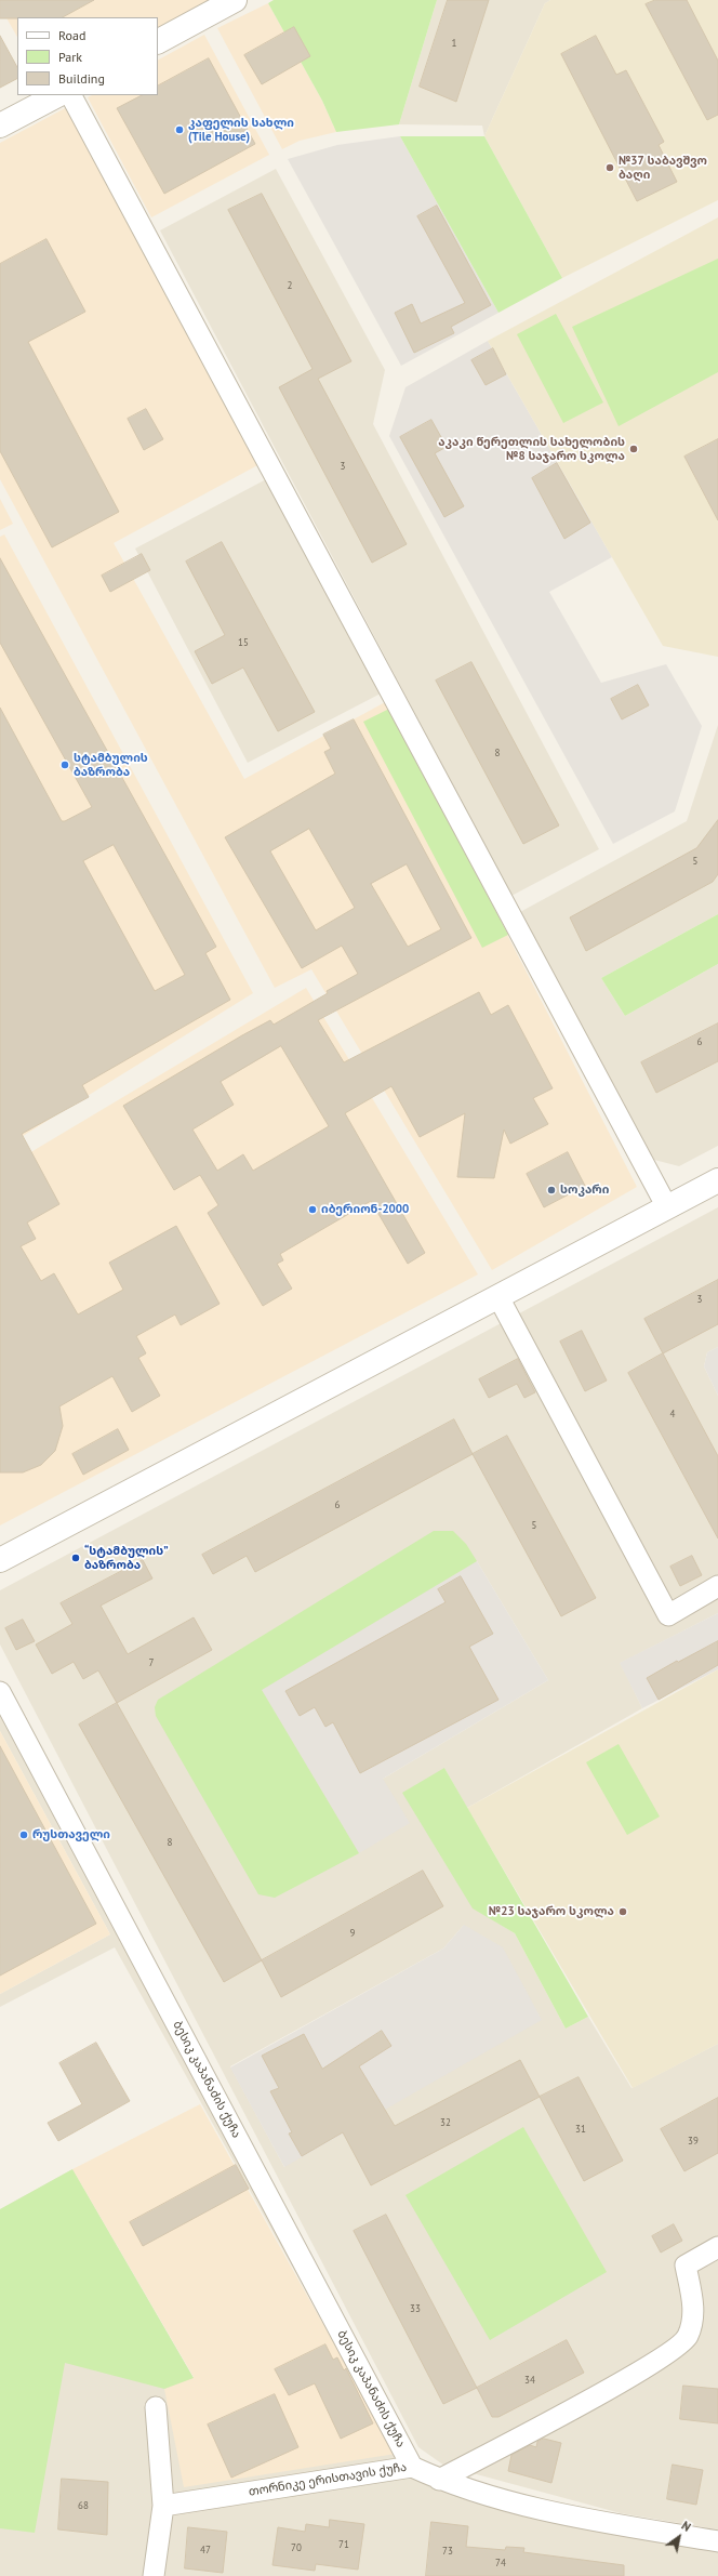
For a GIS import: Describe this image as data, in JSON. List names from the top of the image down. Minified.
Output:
{"streets":{"street":["ბესიკ კაპანაძის ქუჩა","თორნიკე ერისთავის ქუჩა"]},"crossings":[["ბესიკ კაპანაძის ქუჩა","თორნიკე ერისთავის ქუჩა"]],"places":["კაფელის სახლი (Tile House)","№37 საბავშვო ბაღი","აკაკი წერეთლის სახელობის №8 საჯარო სკოლა","სტამბულის ბაზრობა","სოკარი","იბერიონ-2000","“სტამბულის” ბაზრობა","რუსთაველი","№23 საჯარო სკოლა"],"house_numbers":["1","2","3","15","8","5","6","3","4","6","5","7","8","9","32","31","39","33","34","68","71","70","47","73","74"],"legend":["Road","Park","Building"],"north":"top right"}
